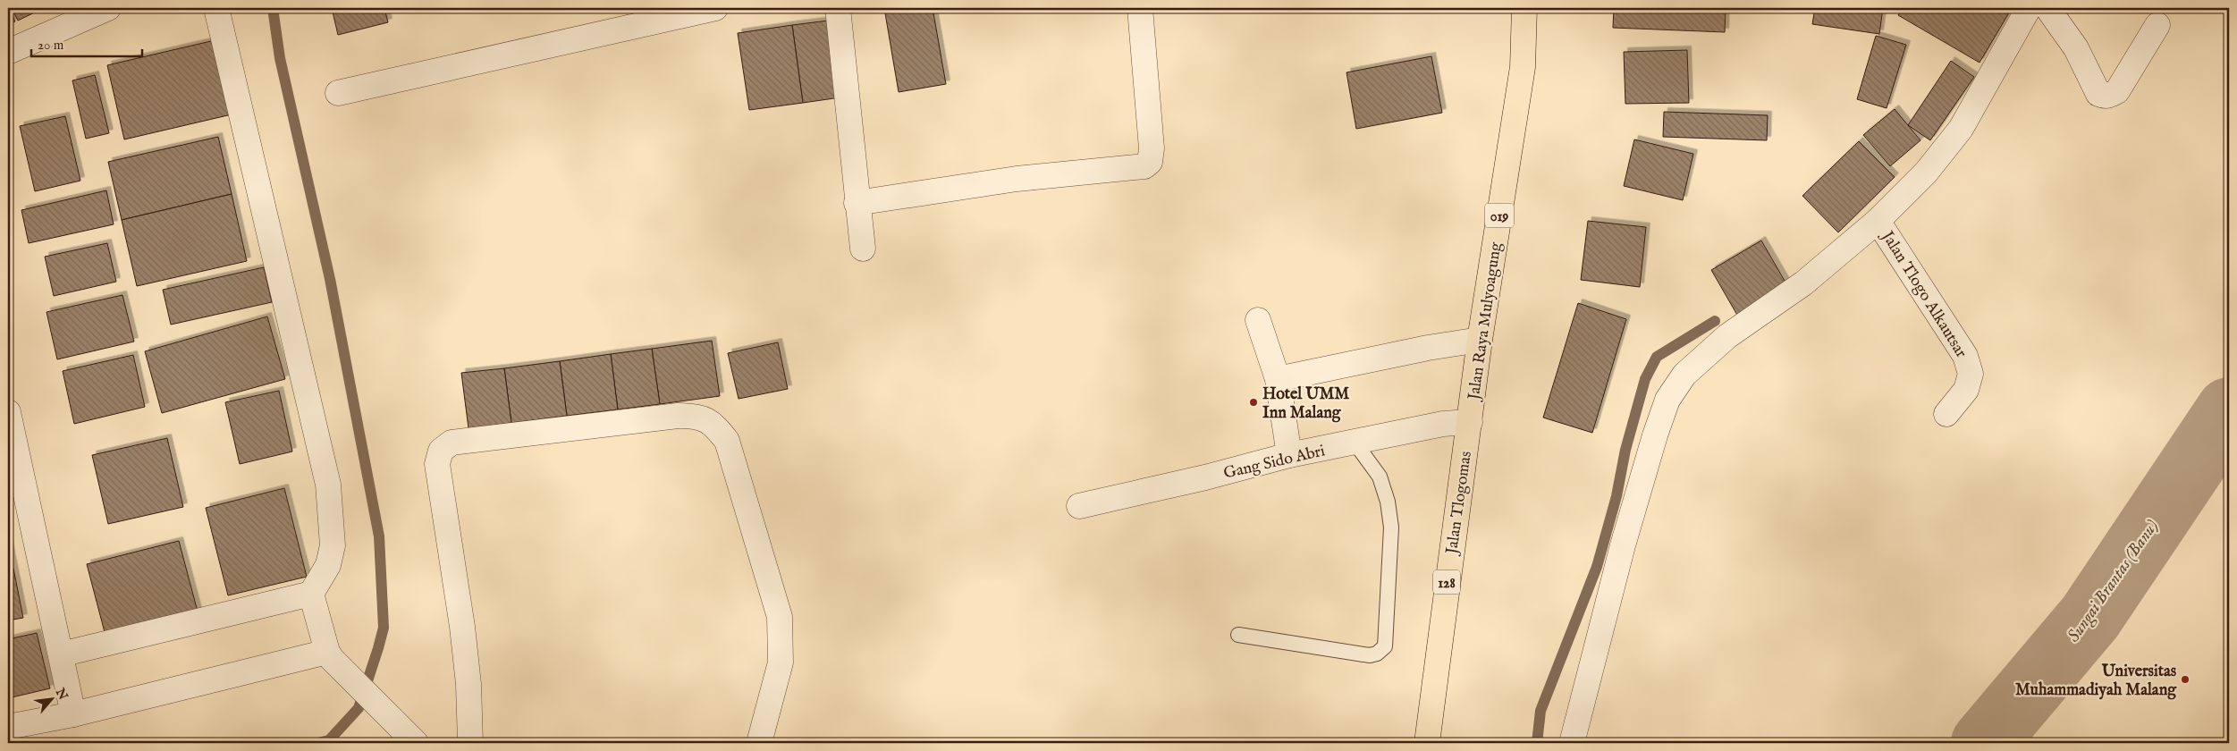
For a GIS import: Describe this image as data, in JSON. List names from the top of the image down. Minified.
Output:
{"streets":{"main road":["019","Jalan Raya Mulyoagung","Jalan Tlogomas","128"],"street":["Jalan Tlogo Alkautsar","Gang Sido Abri"]},"crossings":[["Jalan Raya Mulyoagung","Gang Sido Abri"],["Jalan Raya Mulyoagung","Jalan Tlogomas"],["Gang Sido Abri","Jalan Tlogomas"]],"water":["Sungai Brantas (Banu)"],"places":["Hotel UMM Inn Malang","Universitas Muhammadiyah Malang"],"scale_bar":"20 m","north":"top right"}
